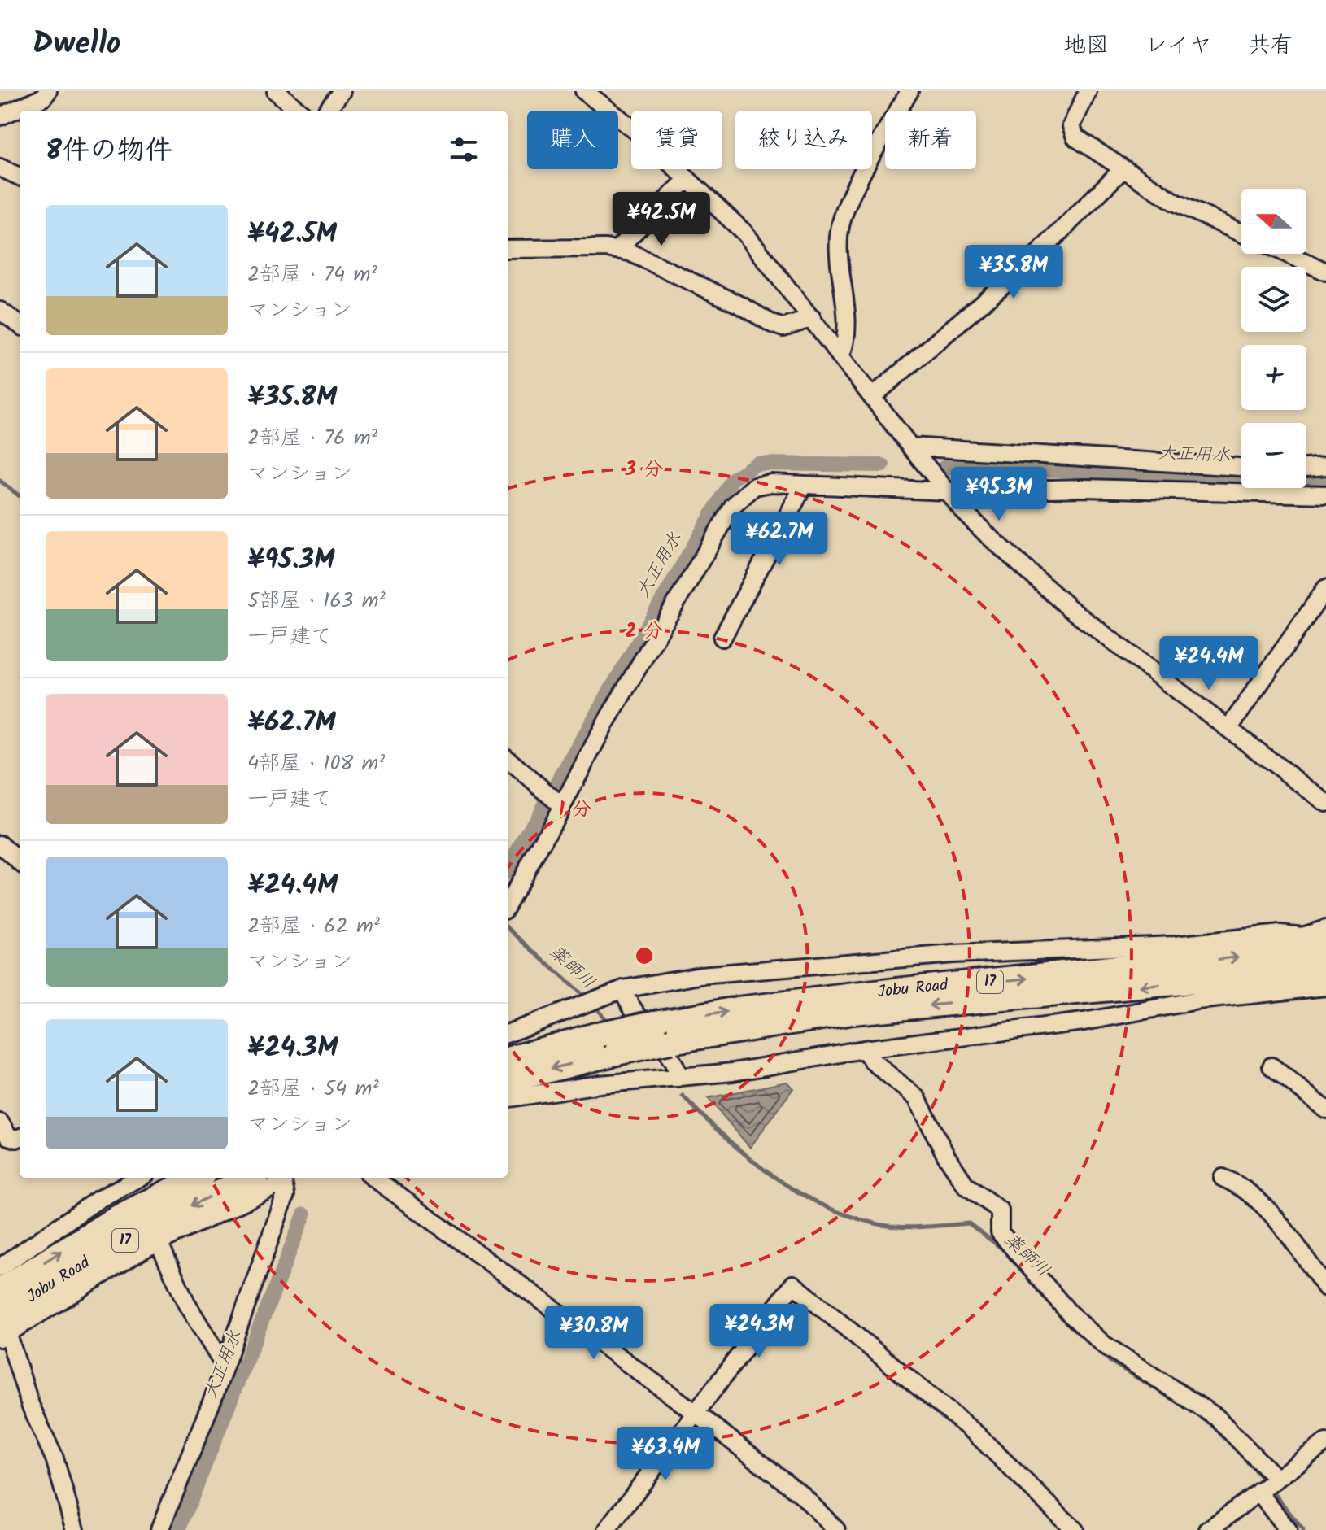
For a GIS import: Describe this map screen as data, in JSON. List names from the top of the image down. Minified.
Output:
{"streets":{"highway":["17","Jobu Road"]},"water":["大正用水","薬師川"],"north":"left","page":{"header":"Dwello","nav":["地図","レイヤ","共有"],"chip":["購入","賃貸","絞り込み","新着"],"heading":"8件の物件","map_buttons":["+","−"],"list":[{"name":"¥42.5M","note":"2部屋 · 74 m² · マンション"},{"name":"¥35.8M","note":"2部屋 · 76 m² · マンション"},{"name":"¥95.3M","note":"5部屋 · 163 m² · 一戸建て"},{"name":"¥62.7M","note":"4部屋 · 108 m² · 一戸建て"},{"name":"¥24.4M","note":"2部屋 · 62 m² · マンション"},{"name":"¥24.3M","note":"2部屋 · 54 m² · マンション"}],"price":["¥42.5M","¥35.8M","¥95.3M","¥62.7M","¥24.4M","¥24.3M","¥30.8M","¥63.4M"]},"rings":["3 分","2 分","1 分"]}
